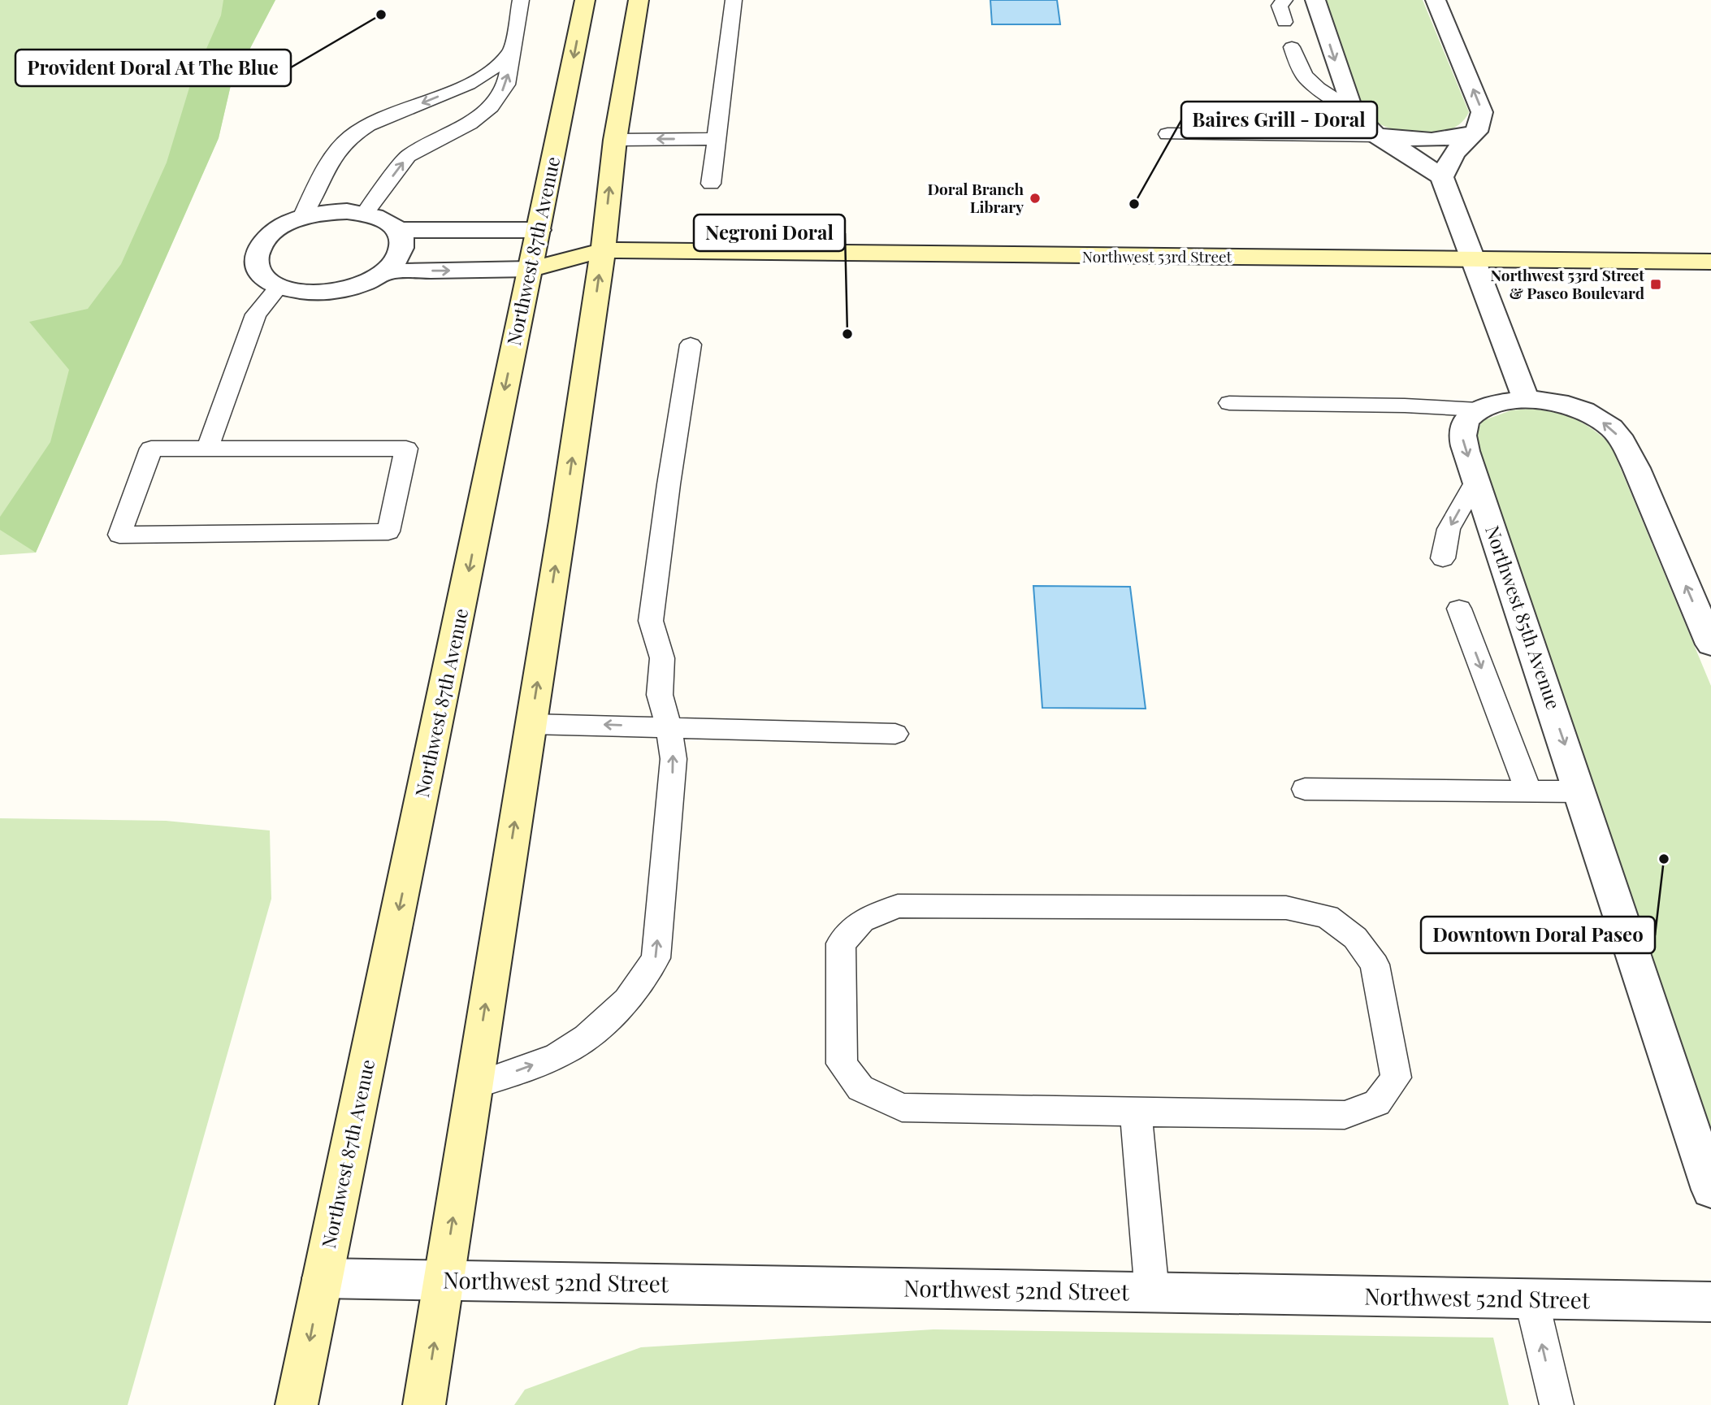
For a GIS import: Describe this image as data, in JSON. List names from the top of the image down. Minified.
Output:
{"streets":{"main road":["Northwest 87th Avenue","Northwest 53rd Street"],"street":["Northwest 85th Avenue","Northwest 52nd Street"]},"crossings":[["Northwest 87th Avenue","Northwest 53rd Street"],["Northwest 87th Avenue","Northwest 52nd Street"]],"one_way":["Northwest 85th Avenue"],"places":{"other":["Provident Doral At The Blue","Doral Branch Library","Baires Grill - Doral","Negroni Doral","Downtown Doral Paseo"],"transit":["Northwest 53rd Street & Paseo Boulevard"]}}
